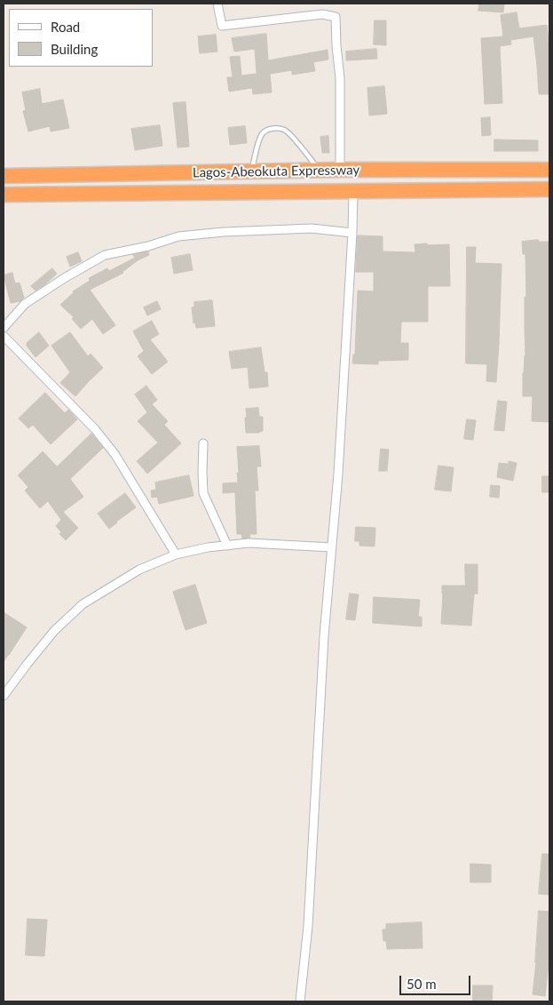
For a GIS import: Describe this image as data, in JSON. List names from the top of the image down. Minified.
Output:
{"streets":{"highway":["Lagos-Abeokuta Expressway"]},"legend":["Road","Building"],"scale_bar":"50 m"}
